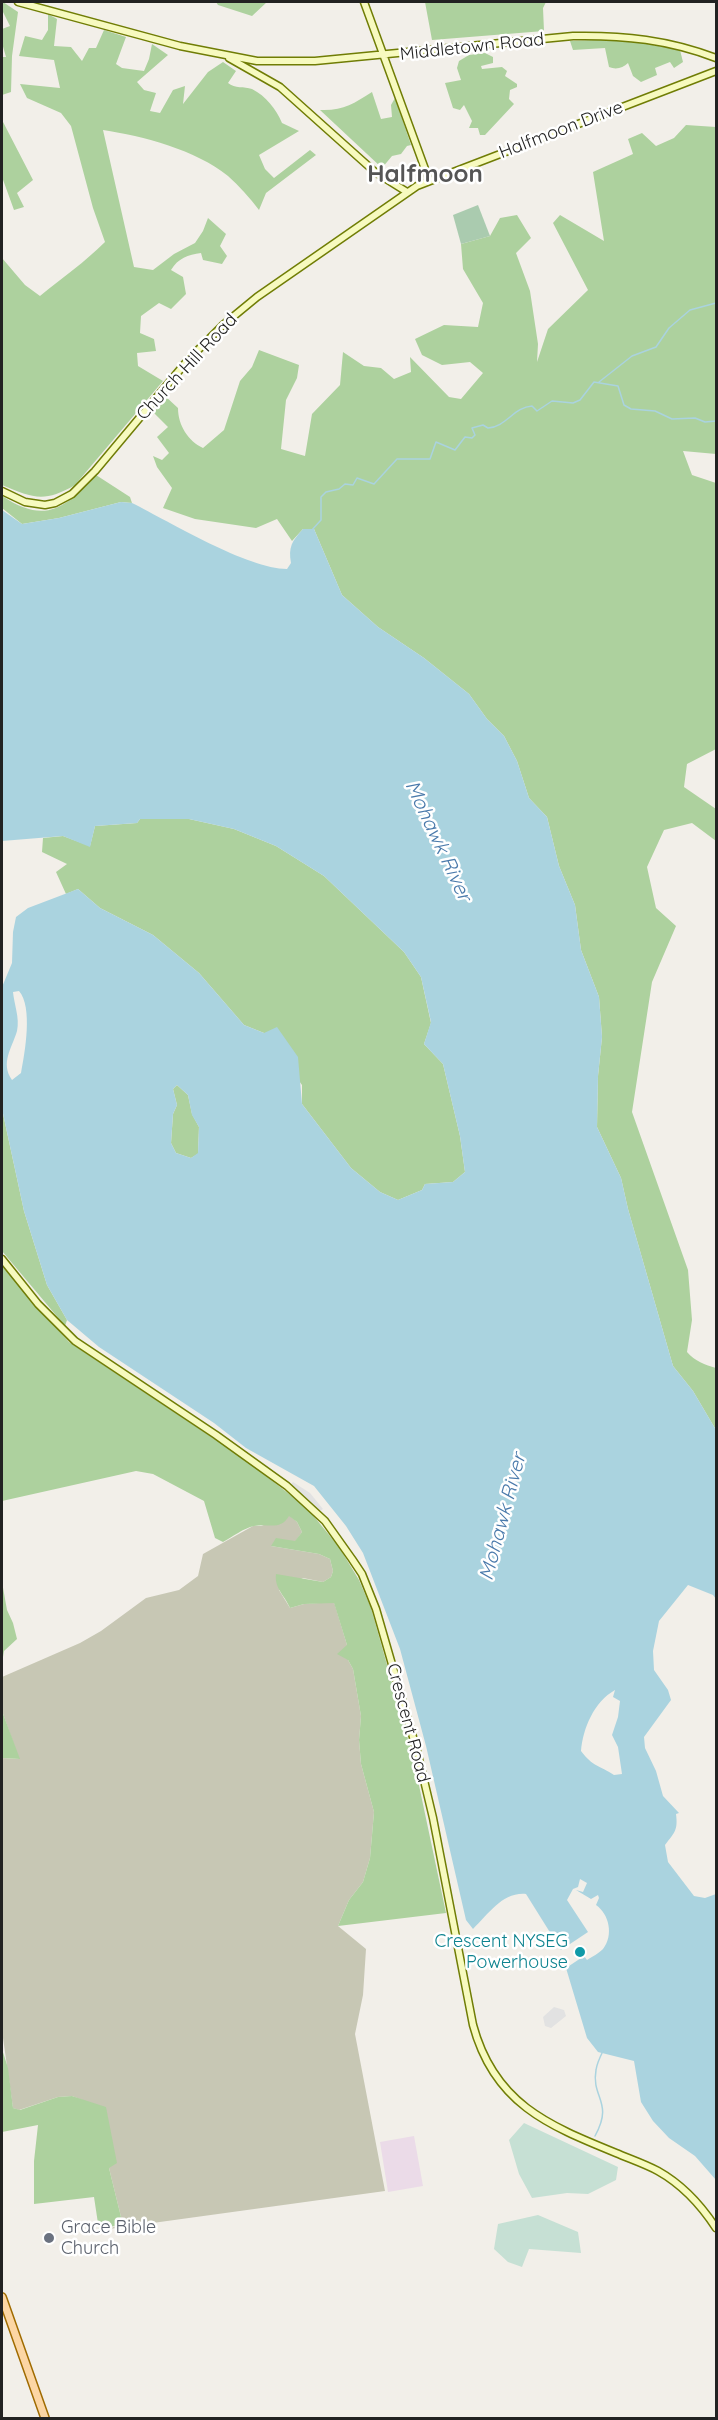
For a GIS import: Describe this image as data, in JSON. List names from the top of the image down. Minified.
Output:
{"streets":{"street":["Middletown Road","Halfmoon Drive","Church Hill Road","Crescent Road"]},"crossings":[["Halfmoon Drive","Church Hill Road"]],"districts":["Halfmoon"],"water":["Mohawk River"],"places":["Crescent NYSEG Powerhouse","Grace Bible Church"]}
